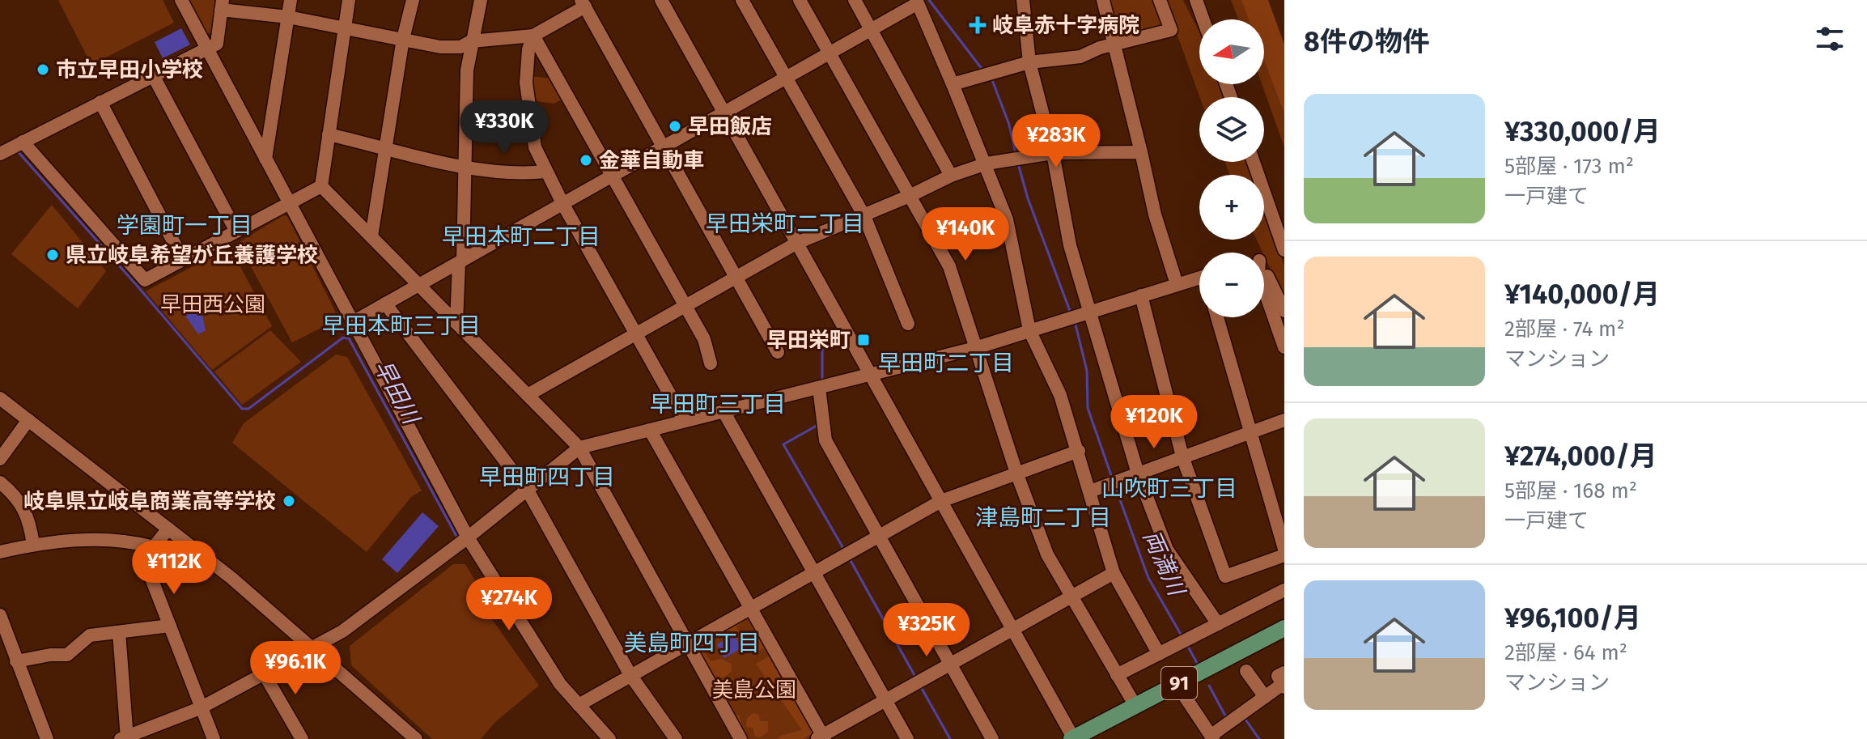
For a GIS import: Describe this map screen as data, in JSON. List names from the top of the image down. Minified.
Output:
{"streets":{"main road":["91"]},"districts":["早田栄町二丁目","学園町一丁目","早田本町二丁目","早田本町三丁目","早田町二丁目","早田町三丁目","早田町四丁目","山吹町三丁目","津島町二丁目","美島町四丁目"],"water":["早田川","両満川"],"parks":["早田西公園","美島公園"],"places":{"health":["岐阜赤十字病院"],"other":["市立早田小学校","早田飯店","金華自動車","県立岐阜希望が丘養護学校","岐阜県立岐阜商業高等学校"],"transit":["早田栄町"]},"north":"left","page":{"heading":"8件の物件","map_buttons":["+","−"],"list":[{"name":"¥330,000/月","note":"5部屋 · 173 m² · 一戸建て"},{"name":"¥140,000/月","note":"2部屋 · 74 m² · マンション"},{"name":"¥274,000/月","note":"5部屋 · 168 m² · 一戸建て"},{"name":"¥96,100/月","note":"2部屋 · 64 m² · マンション"}],"price":["¥330K","¥283K","¥140K","¥120K","¥112K","¥274K","¥325K","¥96.1K"]}}
